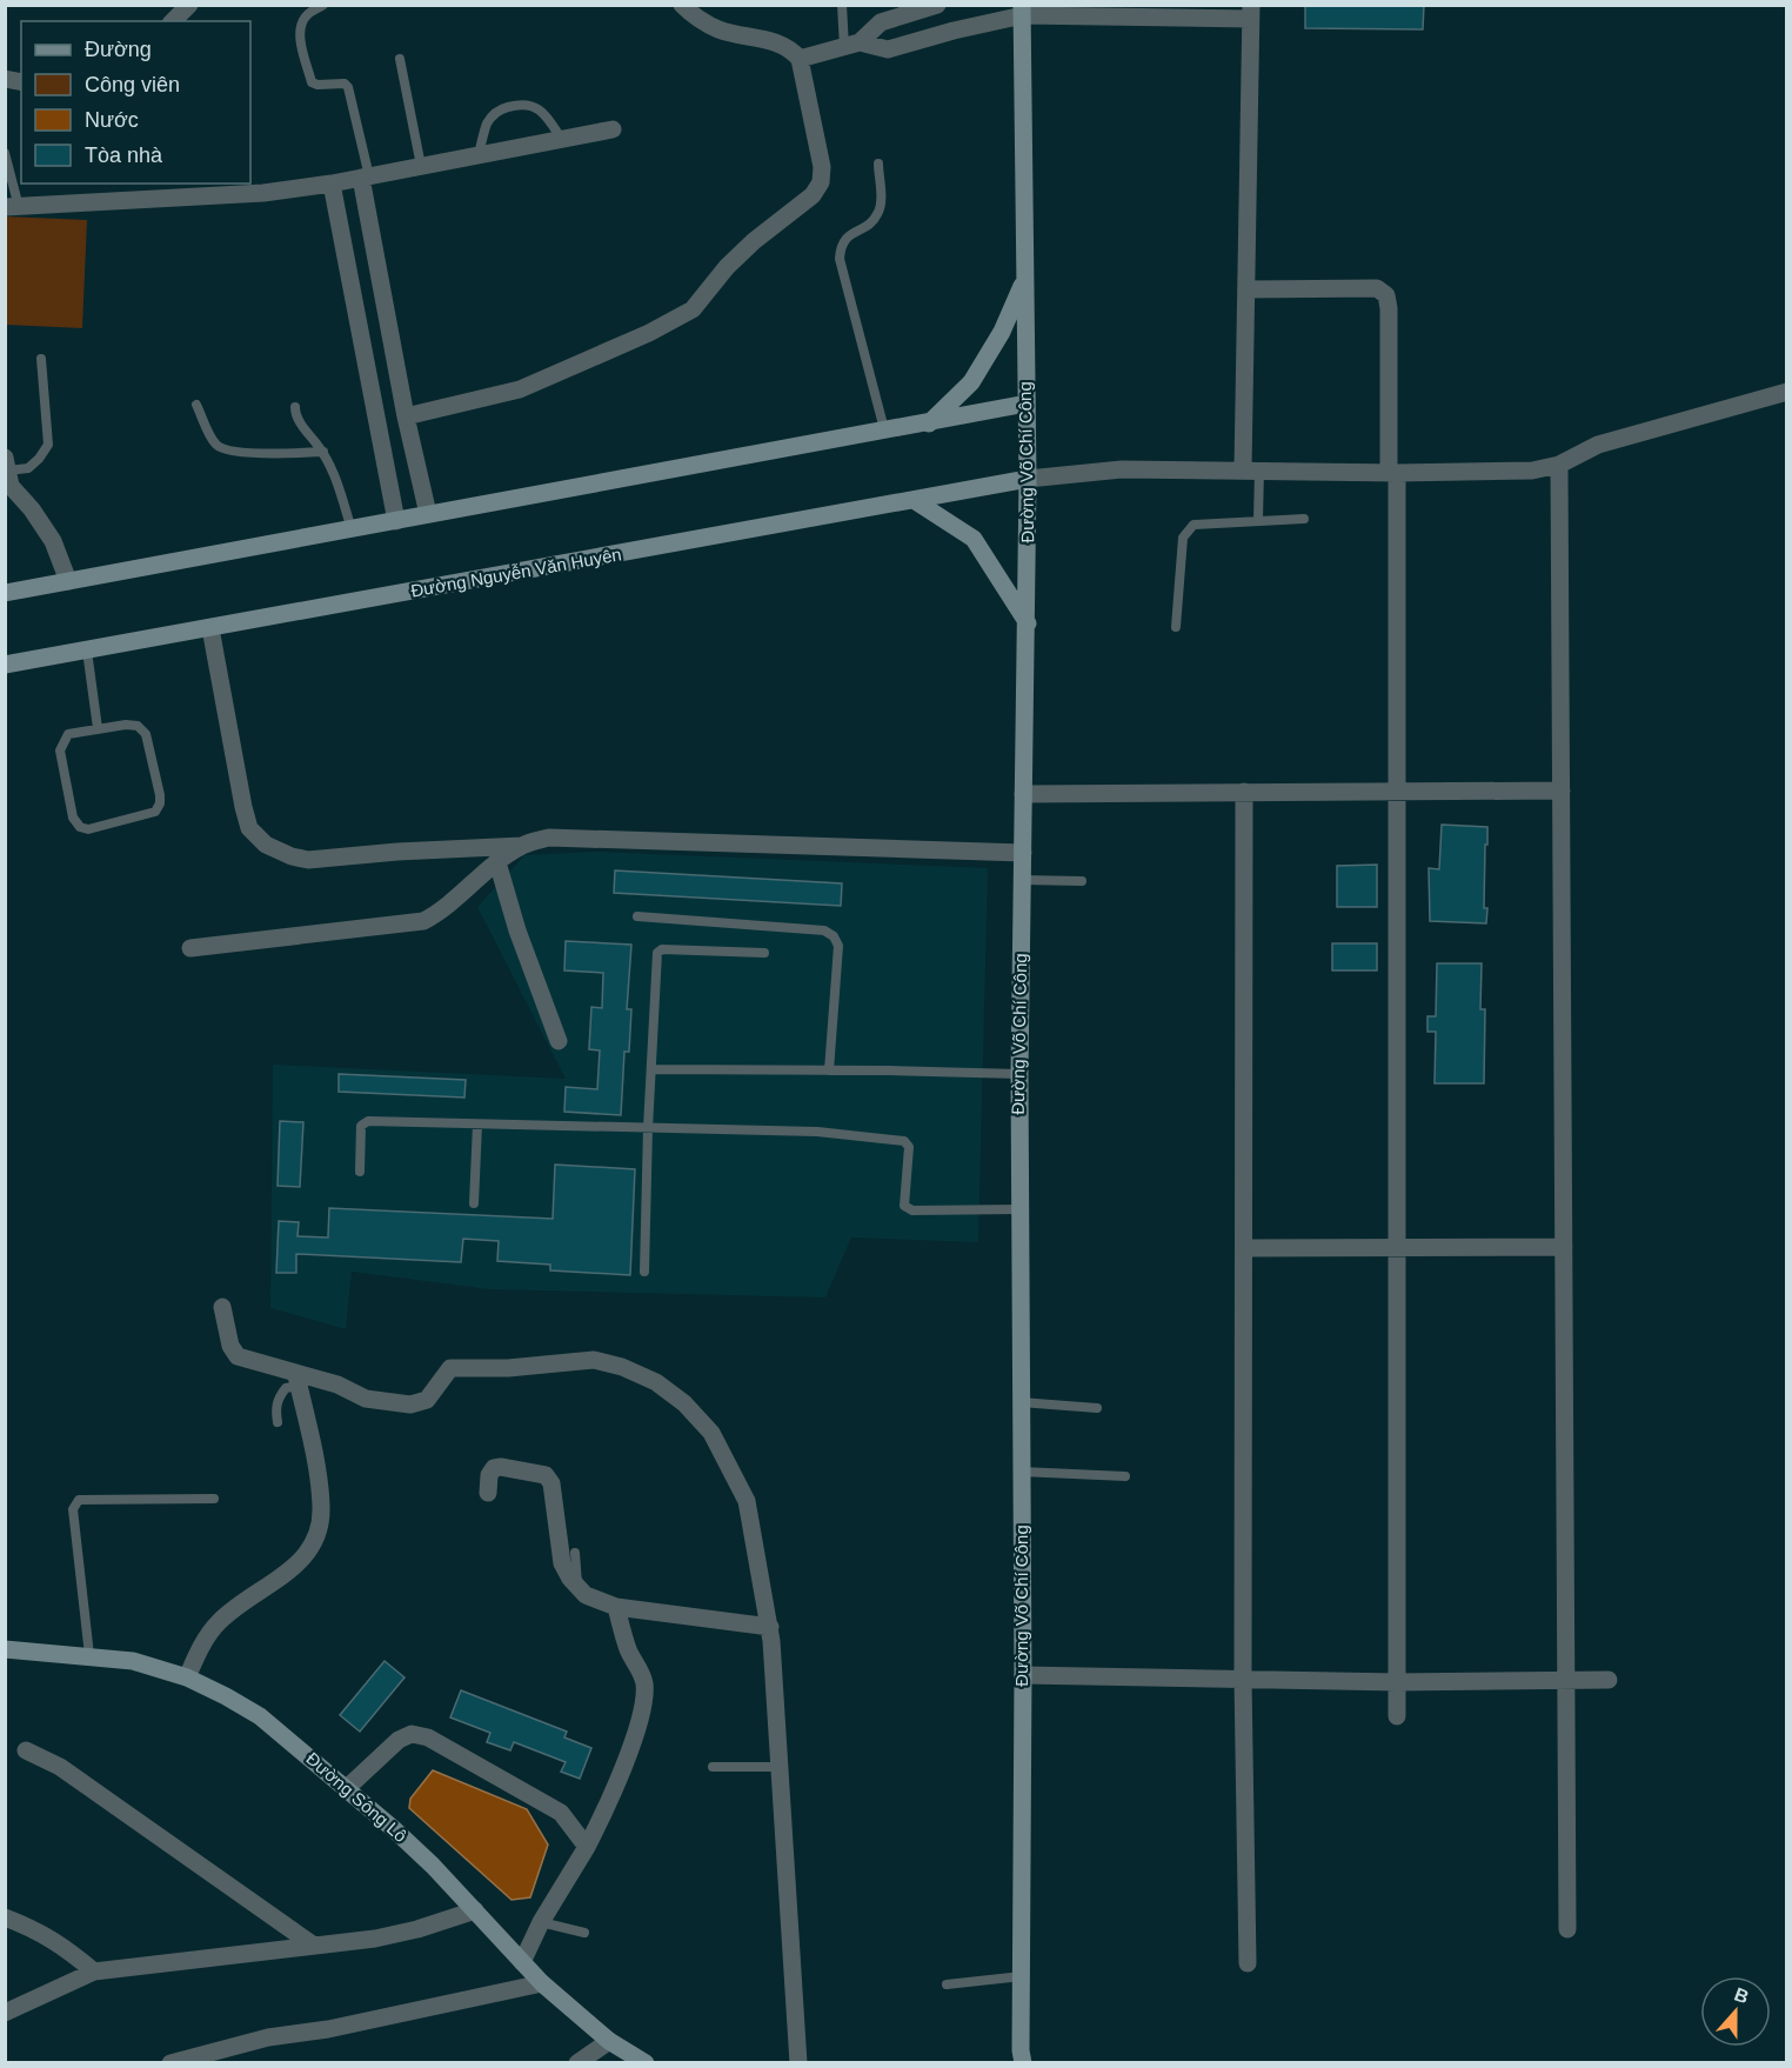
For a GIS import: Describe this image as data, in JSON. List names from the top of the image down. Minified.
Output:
{"streets":{"street":["Đường Võ Chí Công","Đường Nguyễn Văn Huyên","Đường Sông Lô"]},"crossings":[["Đường Võ Chí Công","Đường Nguyễn Văn Huyên"]],"legend":["Đường","Công viên","Nước","Tòa nhà"],"north":"top"}
